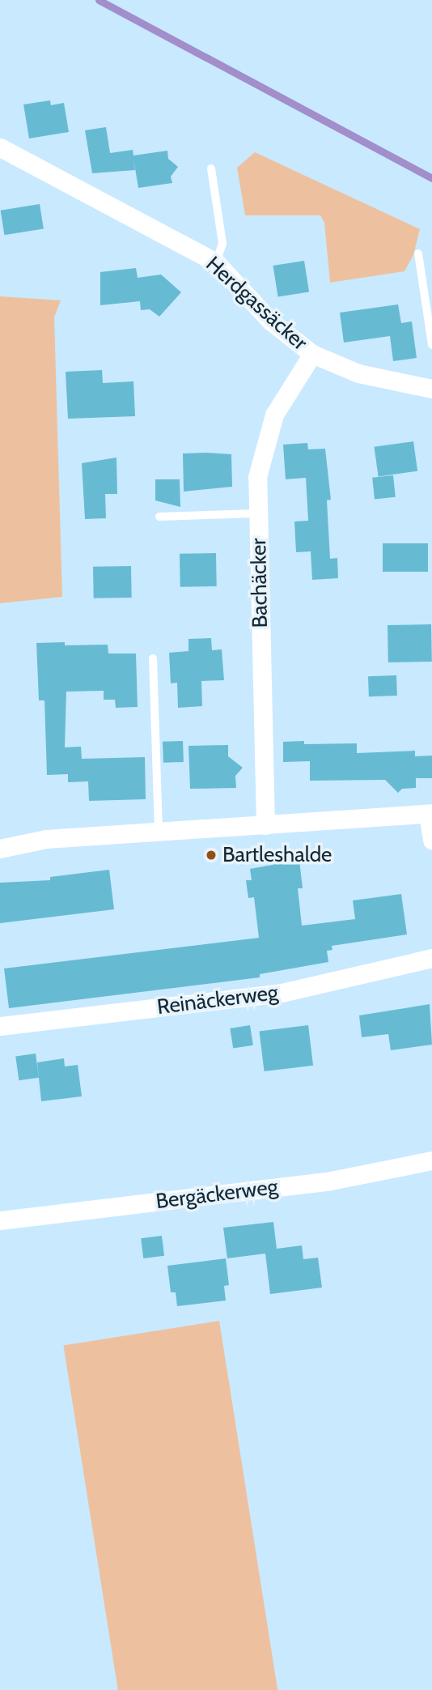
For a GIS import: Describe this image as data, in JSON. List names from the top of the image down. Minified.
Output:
{"streets":{"street":["Herdgassäcker","Bachäcker","Reinäckerweg","Bergäckerweg"]},"crossings":[["Herdgassäcker","Bachäcker"]],"places":["Bartleshalde"]}
